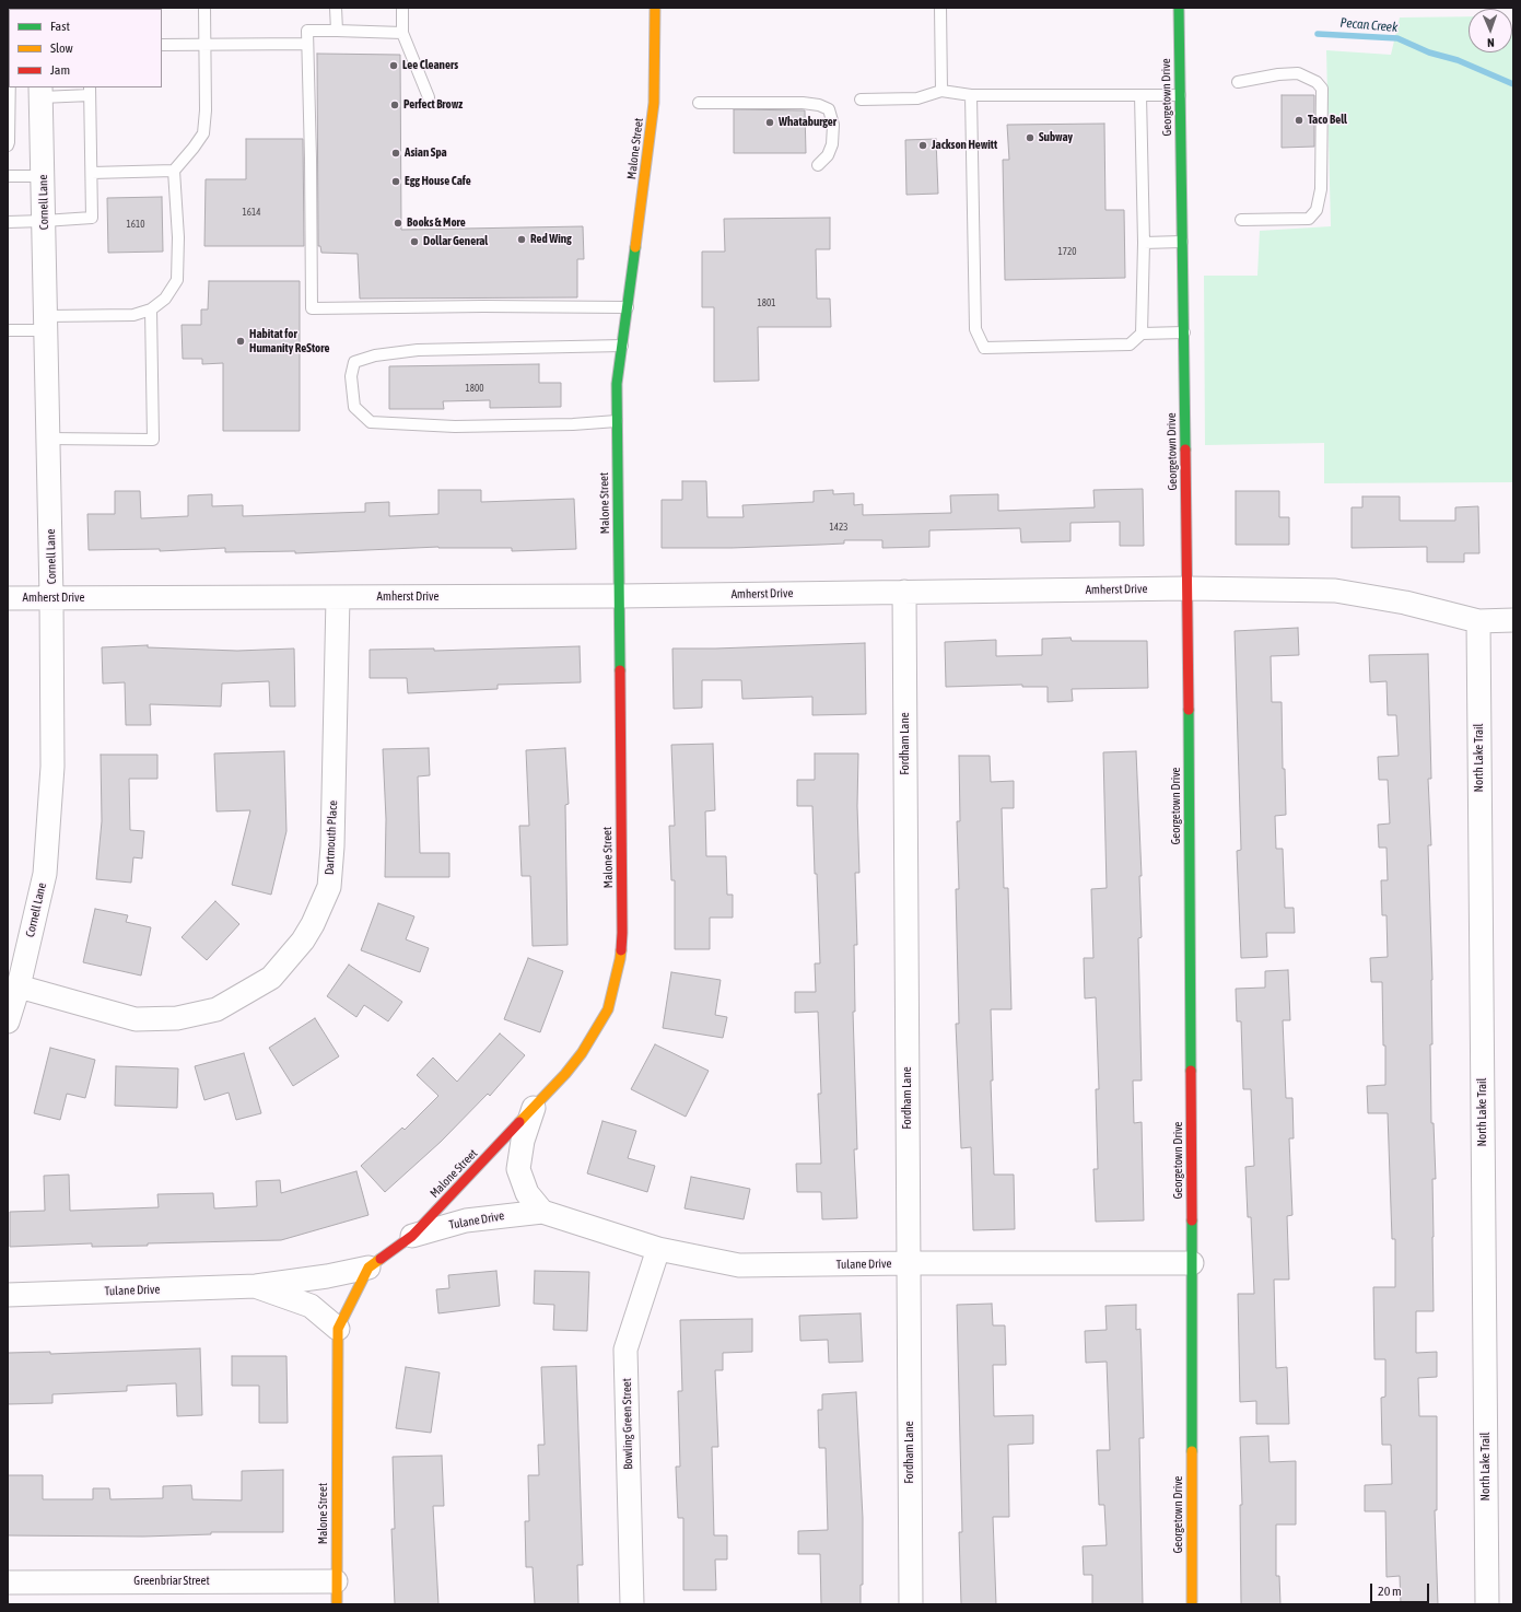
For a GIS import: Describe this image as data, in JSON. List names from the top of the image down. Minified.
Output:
{"streets":{"street":["Georgetown Drive","Malone Street","Cornell Lane","Amherst Drive","Fordham Lane","North Lake Trail","Dartmouth Place","Tulane Drive","Bowling Green Street","Greenbriar Street"]},"crossings":[["Georgetown Drive","Amherst Drive"],["Georgetown Drive","Tulane Drive"],["Malone Street","Amherst Drive"],["Malone Street","Tulane Drive"],["Malone Street","Greenbriar Street"],["Cornell Lane","Amherst Drive"],["Cornell Lane","Dartmouth Place"],["Amherst Drive","Fordham Lane"],["Amherst Drive","North Lake Trail"],["Amherst Drive","Dartmouth Place"],["Fordham Lane","Tulane Drive"],["Tulane Drive","Bowling Green Street"]],"water":["Pecan Creek"],"places":["Lee Cleaners","Perfect Browz","Taco Bell","Whataburger","Subway","Jackson Hewitt","Asian Spa","Egg House Cafe","Books & More","Red Wing","Dollar General","Habitat for Humanity ReStore"],"house_numbers":["1614","1610","1720","1801","1800","1423"],"legend":["Fast","Slow","Jam"],"scale_bar":"20 m","north":"bottom"}
